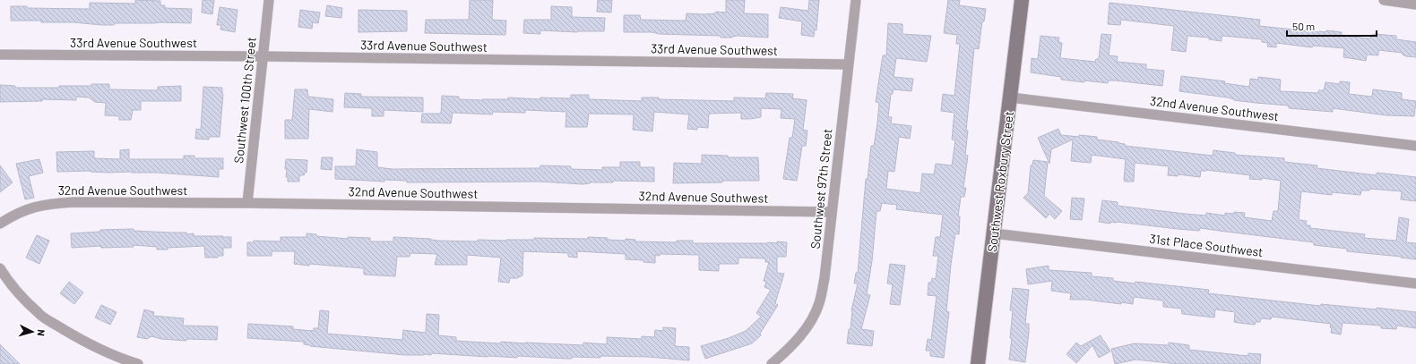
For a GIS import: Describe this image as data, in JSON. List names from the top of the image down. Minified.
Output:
{"streets":{"main road":["Southwest Roxbury Street"],"street":["33rd Avenue Southwest","Southwest 100th Street","32nd Avenue Southwest","Southwest 97th Street","31st Place Southwest"]},"crossings":[["33rd Avenue Southwest","Southwest 100th Street"],["33rd Avenue Southwest","Southwest 97th Street"],["Southwest 100th Street","32nd Avenue Southwest"],["32nd Avenue Southwest","Southwest Roxbury Street"],["32nd Avenue Southwest","Southwest 97th Street"],["Southwest Roxbury Street","31st Place Southwest"]],"scale_bar":"50 m","north":"right"}
